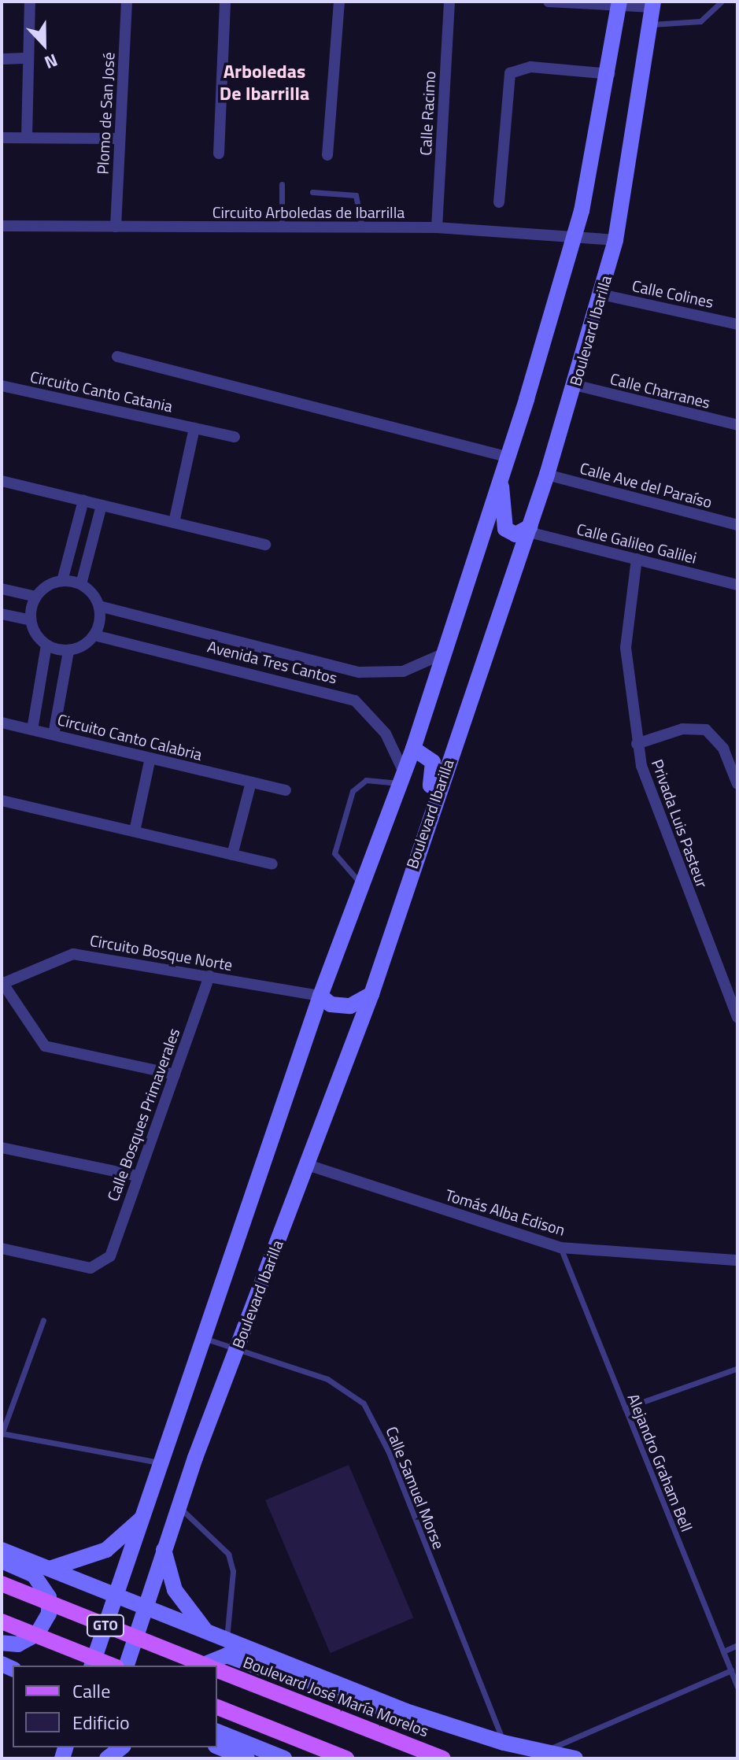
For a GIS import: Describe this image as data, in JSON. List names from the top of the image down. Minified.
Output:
{"streets":{"main road":["Boulevard Ibarilla","GTO","Boulevard José María Morelos"],"street":["Plomo de San José","Calle Racimo","Circuito Arboledas de Ibarrilla","Calle Colines","Calle Charranes","Circuito Canto Catania","Calle Ave del Paraíso","Calle Galileo Galilei","Avenida Tres Cantos","Circuito Canto Calabria","Privada Luis Pasteur","Circuito Bosque Norte","Calle Bosques Primaverales","Tomás Alba Edison"],"lane":["Alejandro Graham Bell","Calle Samuel Morse"]},"crossings":[["Plomo de San José","Circuito Arboledas de Ibarrilla"],["Calle Racimo","Circuito Arboledas de Ibarrilla"],["Circuito Arboledas de Ibarrilla","Boulevard Ibarilla"],["Calle Colines","Boulevard Ibarilla"],["Boulevard Ibarilla","Calle Charranes"],["Boulevard Ibarilla","Calle Ave del Paraíso"],["Boulevard Ibarilla","Calle Galileo Galilei"],["Boulevard Ibarilla","Avenida Tres Cantos"],["Boulevard Ibarilla","Circuito Bosque Norte"],["Boulevard Ibarilla","Tomás Alba Edison"],["Boulevard Ibarilla","Calle Samuel Morse"],["Calle Galileo Galilei","Privada Luis Pasteur"],["Circuito Bosque Norte","Calle Bosques Primaverales"],["Tomás Alba Edison","Alejandro Graham Bell"]],"districts":["Arboledas De Ibarrilla"],"legend":["Calle","Edificio"],"north":"bottom"}
